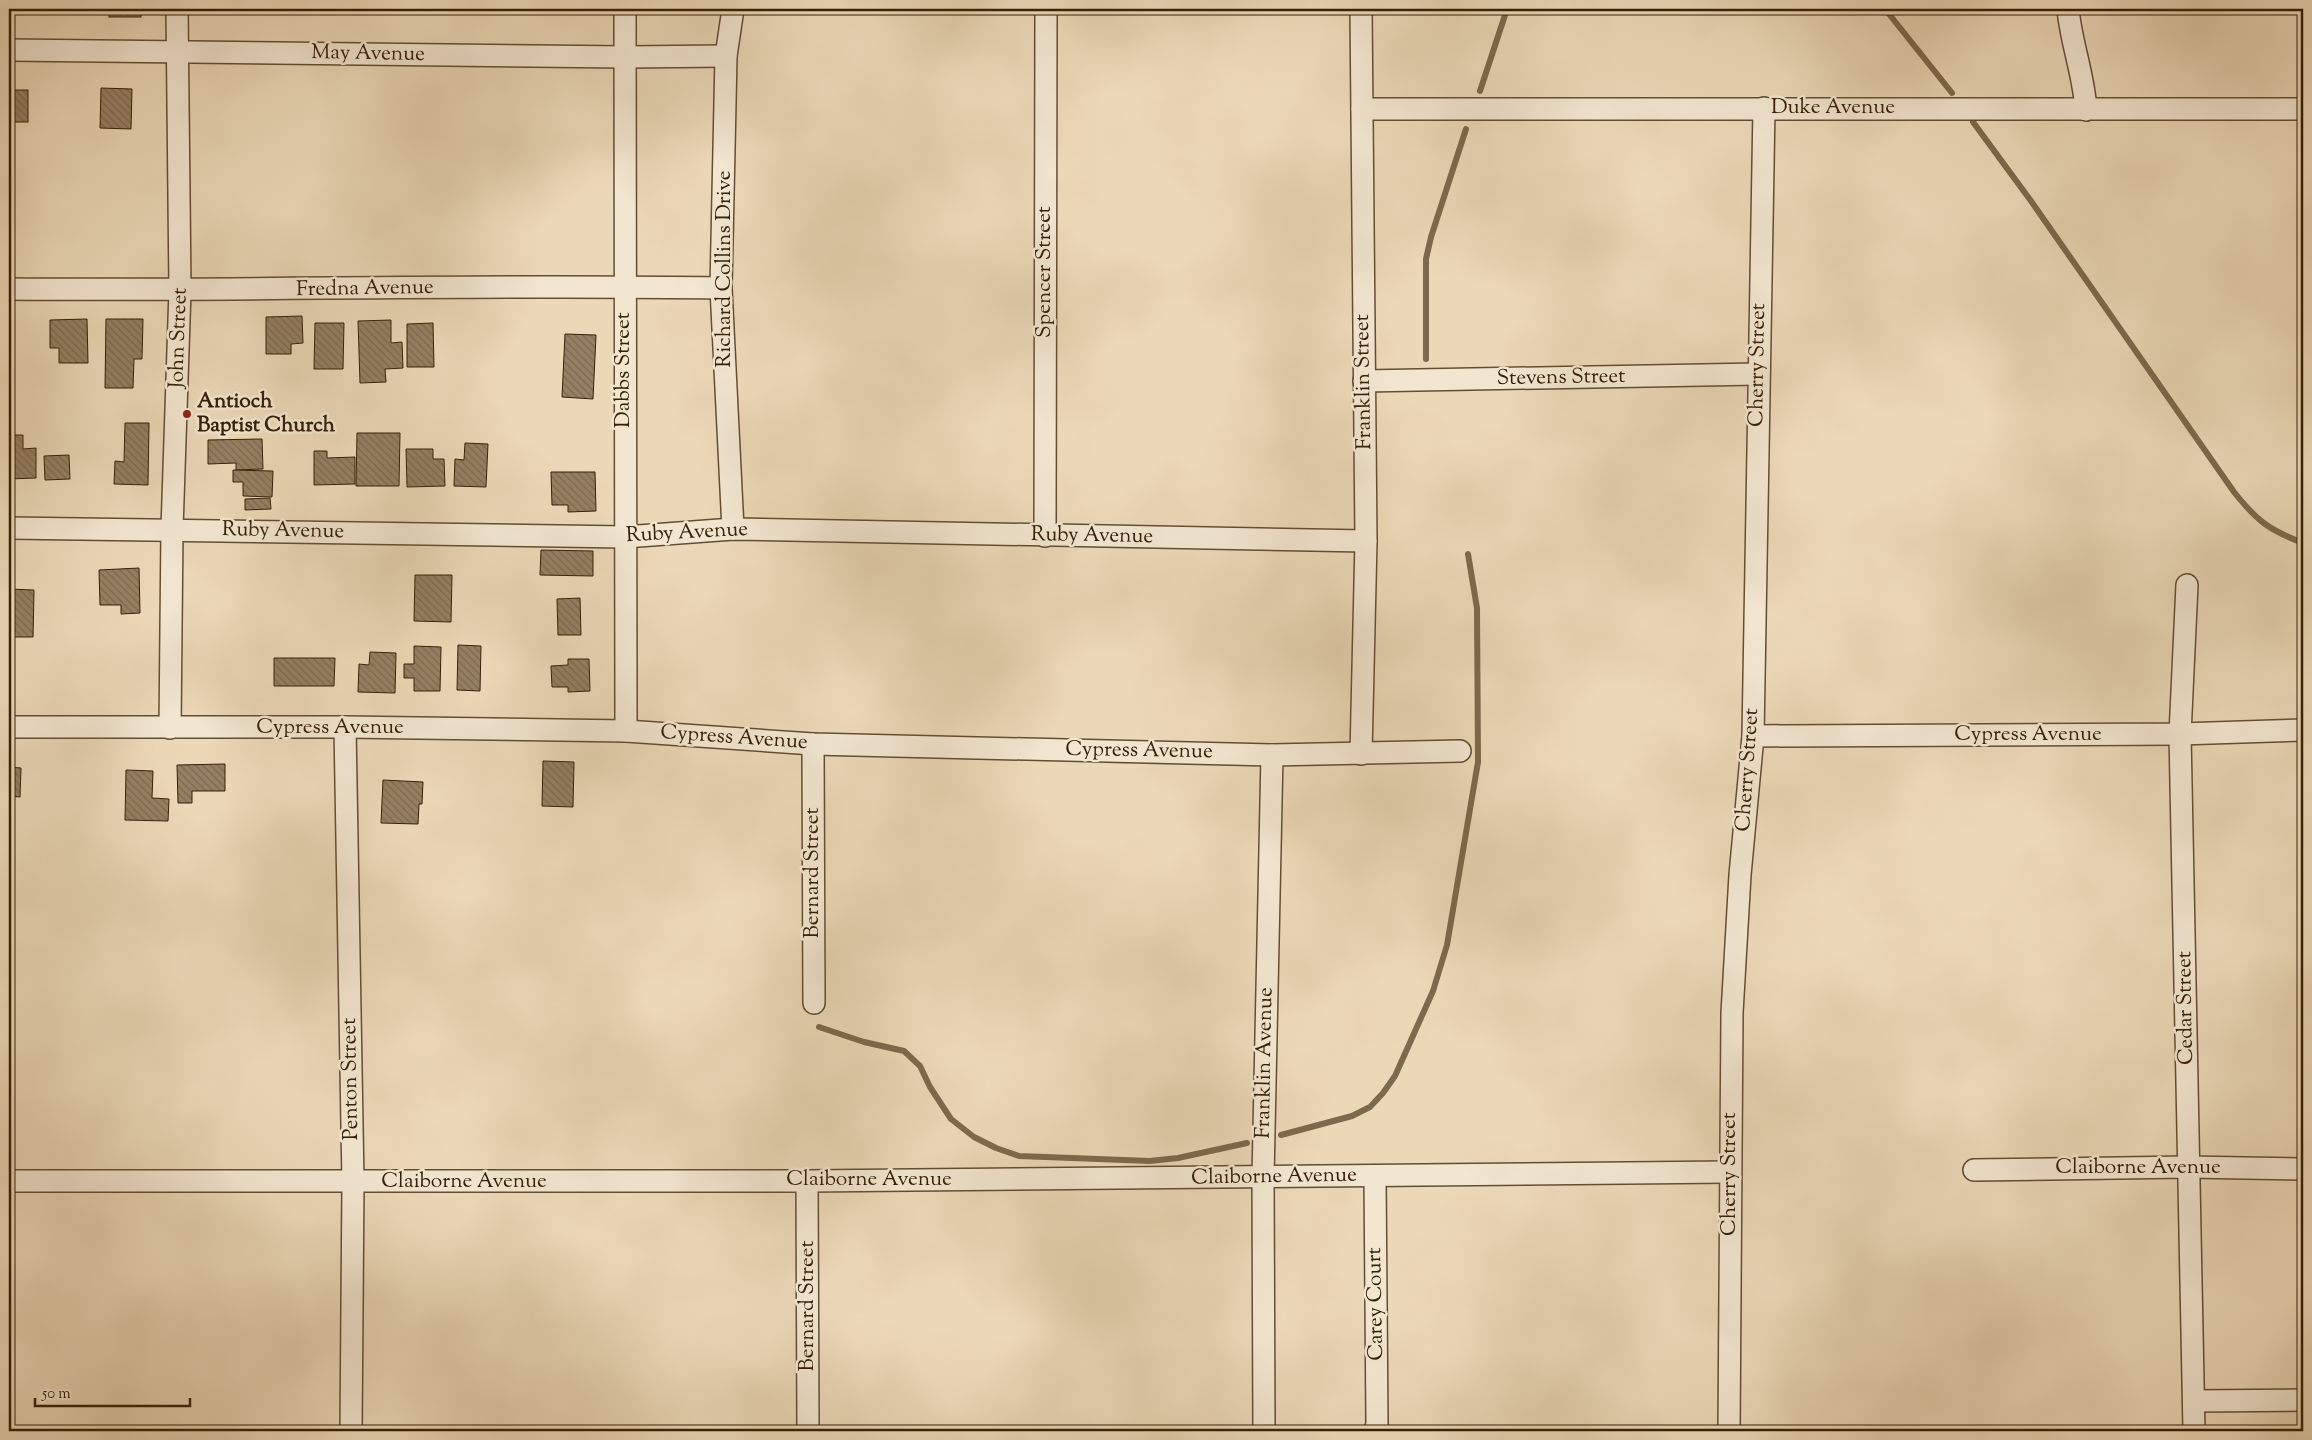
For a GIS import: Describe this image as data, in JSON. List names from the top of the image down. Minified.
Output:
{"streets":{"street":["May Avenue","Duke Avenue","Richard Collins Drive","Spencer Street","Fredna Avenue","John Street","Cherry Street","Dabbs Street","Stevens Street","Franklin Street","Ruby Avenue","Cypress Avenue","Bernard Street","Cedar Street","Franklin Avenue","Penton Street","Claiborne Avenue","Carey Court"]},"crossings":[["May Avenue","Richard Collins Drive"],["May Avenue","John Street"],["May Avenue","Dabbs Street"],["Duke Avenue","Cherry Street"],["Duke Avenue","Franklin Street"],["Richard Collins Drive","Fredna Avenue"],["Richard Collins Drive","Ruby Avenue"],["Spencer Street","Ruby Avenue"],["Fredna Avenue","John Street"],["Fredna Avenue","Dabbs Street"],["John Street","Ruby Avenue"],["John Street","Cypress Avenue"],["Cherry Street","Stevens Street"],["Cherry Street","Cypress Avenue"],["Cherry Street","Claiborne Avenue"],["Dabbs Street","Ruby Avenue"],["Dabbs Street","Cypress Avenue"],["Stevens Street","Franklin Street"],["Franklin Street","Ruby Avenue"],["Franklin Street","Cypress Avenue"],["Cypress Avenue","Bernard Street"],["Cypress Avenue","Cedar Street"],["Cypress Avenue","Franklin Avenue"],["Cypress Avenue","Penton Street"],["Bernard Street","Claiborne Avenue"],["Cedar Street","Claiborne Avenue"],["Franklin Avenue","Claiborne Avenue"],["Penton Street","Claiborne Avenue"],["Claiborne Avenue","Carey Court"]],"places":["Antioch Baptist Church"],"scale_bar":"50 m"}
